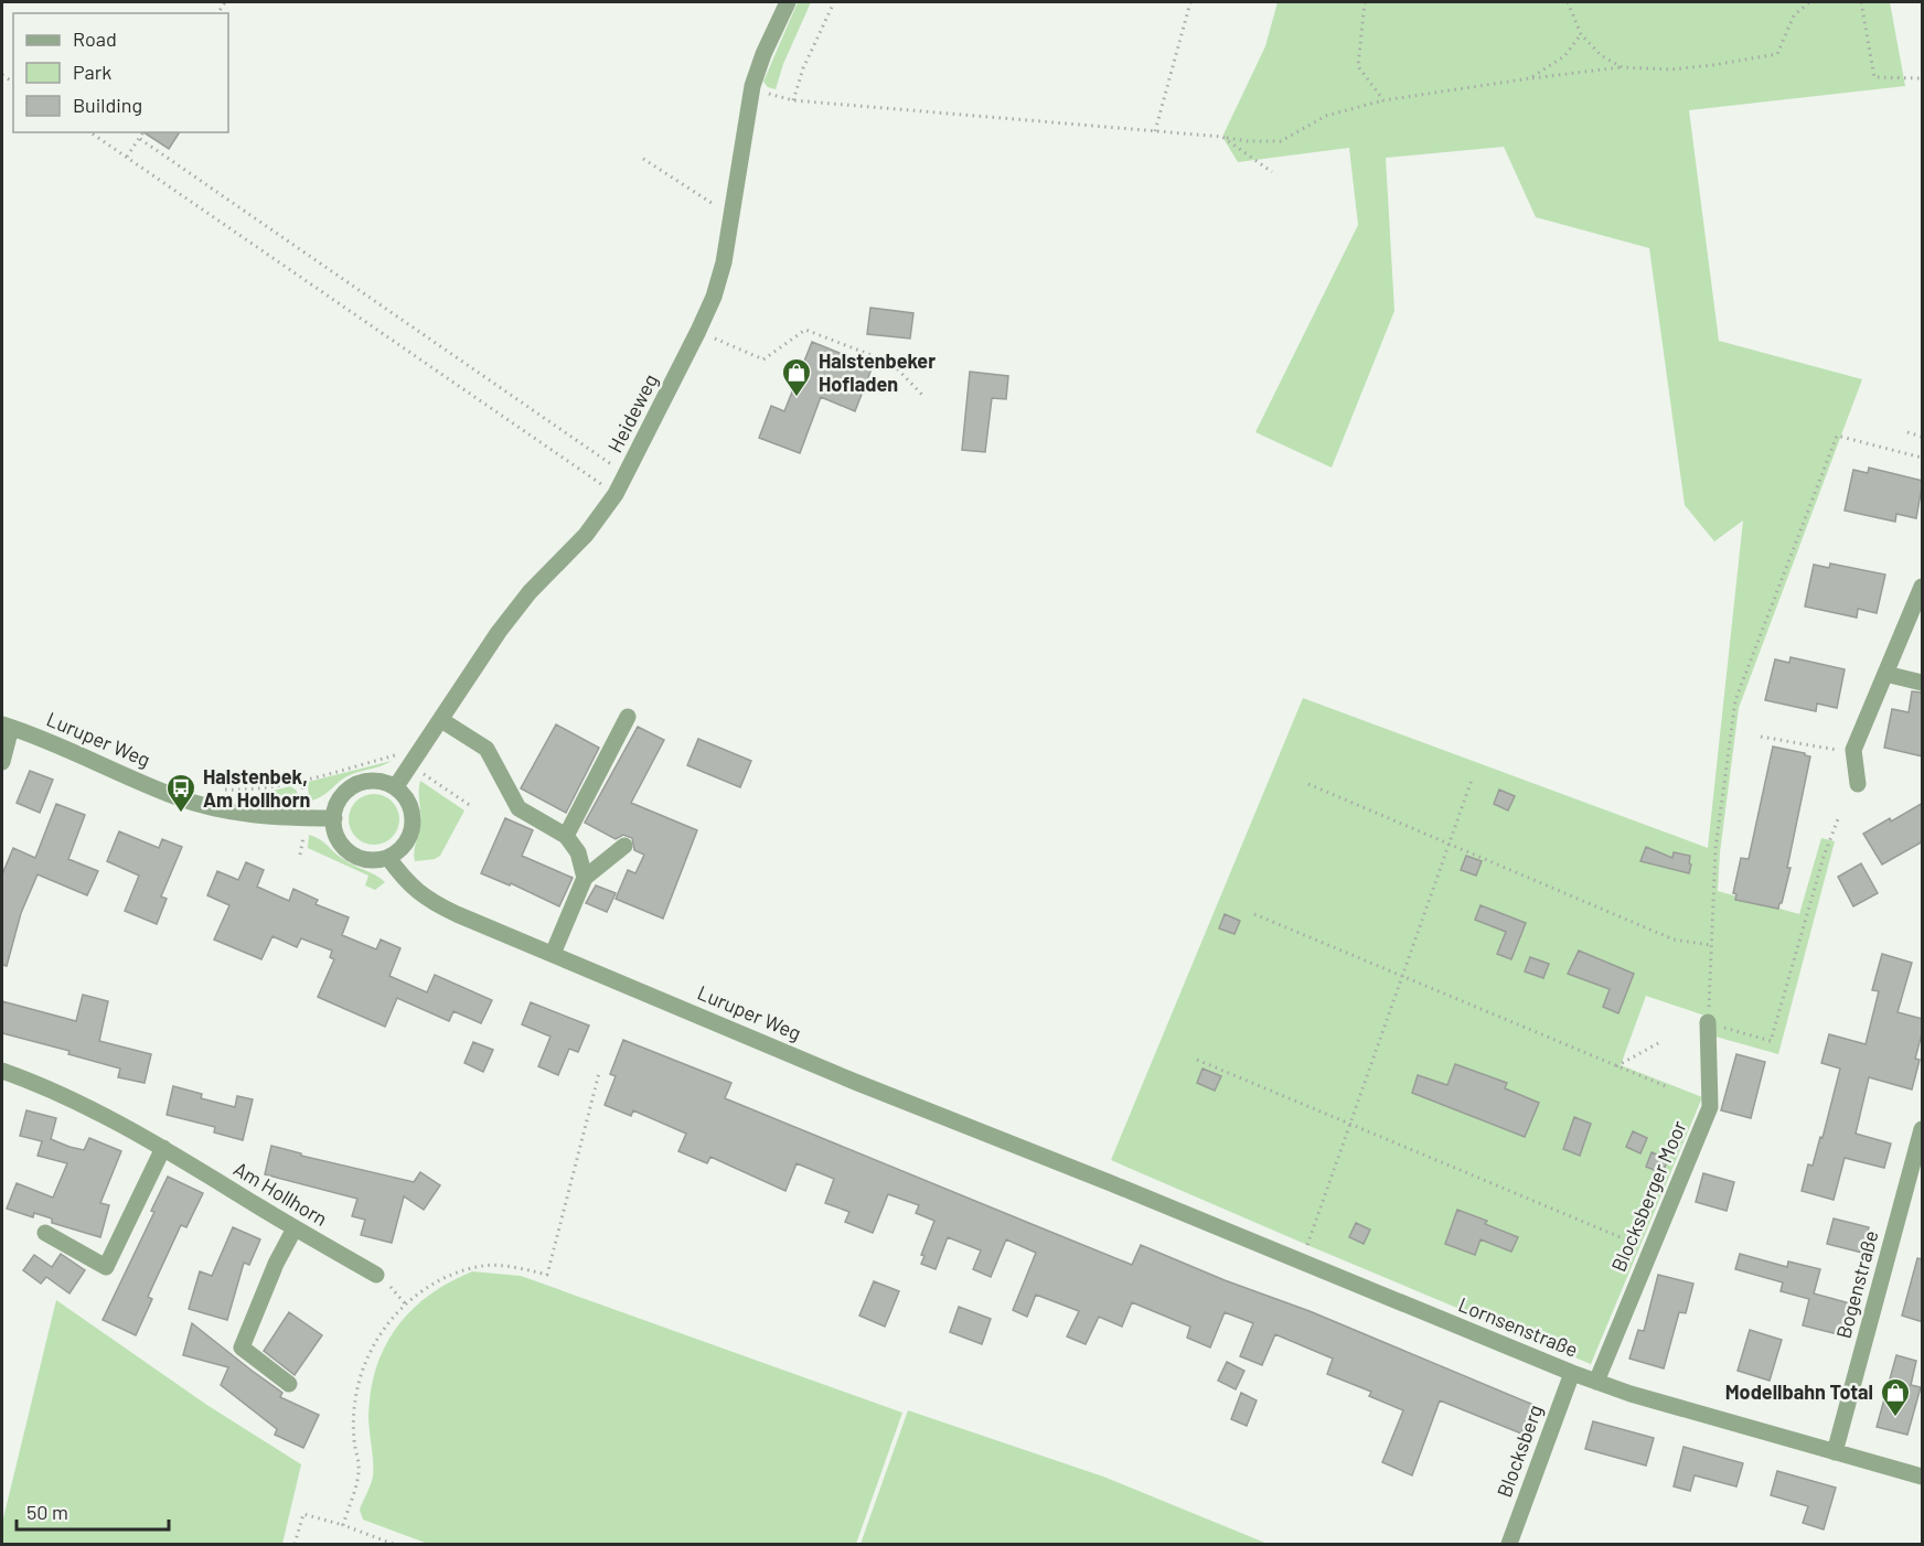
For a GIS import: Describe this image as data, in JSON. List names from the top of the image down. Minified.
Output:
{"streets":{"street":["Heideweg","Luruper Weg","Am Hollhorn","Blocksberger Moor","Bogenstraße","Lornsenstraße","Blocksberg"]},"crossings":[["Heideweg","Luruper Weg"],["Luruper Weg","Lornsenstraße"],["Blocksberger Moor","Lornsenstraße"],["Bogenstraße","Lornsenstraße"],["Lornsenstraße","Blocksberg"]],"places":{"shop":["Halstenbeker Hofladen","Modellbahn Total"],"bus stop":["Halstenbek, Am Hollhorn"]},"legend":["Road","Park","Building"],"scale_bar":"50 m"}
